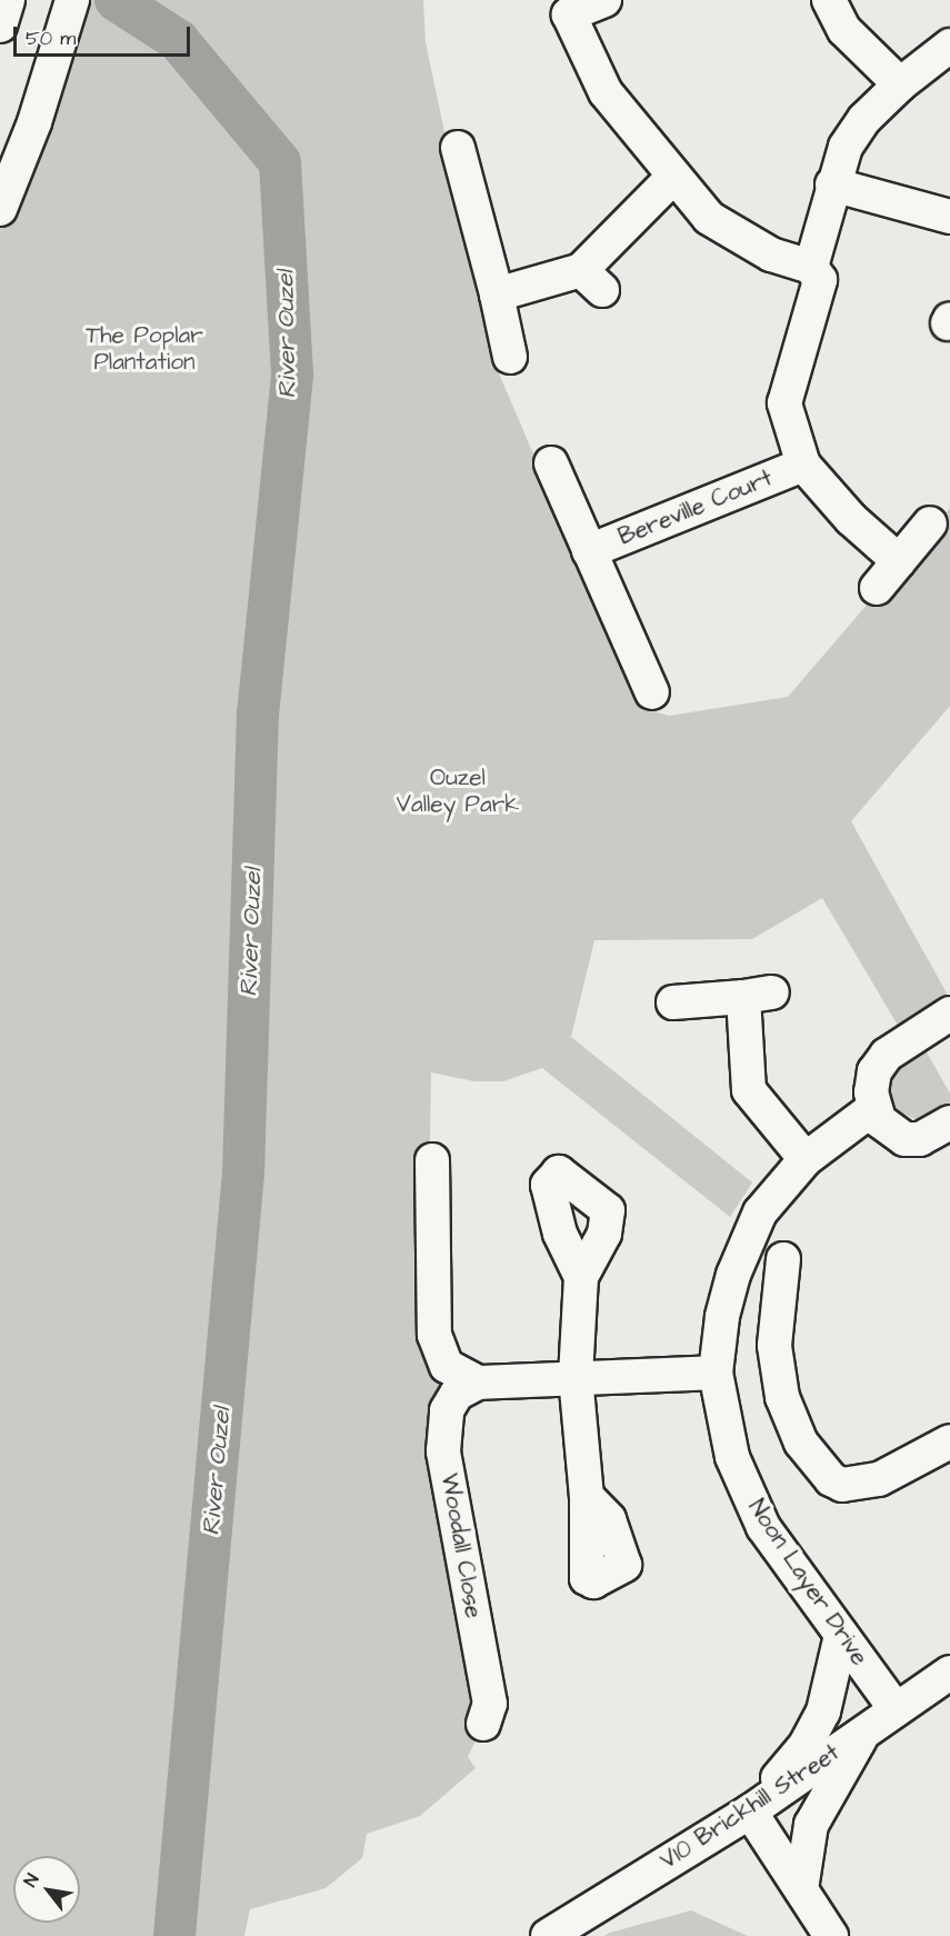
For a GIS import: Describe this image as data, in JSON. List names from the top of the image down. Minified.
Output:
{"streets":{"street":["Bereville Court","Woodall Close","Noon Layer Drive","V10 Brickhill Street"]},"crossings":[["Noon Layer Drive","V10 Brickhill Street"]],"water":["River Ouzel"],"parks":["The Poplar Plantation","Ouzel Valley Park"],"scale_bar":"50 m","north":"top left"}
